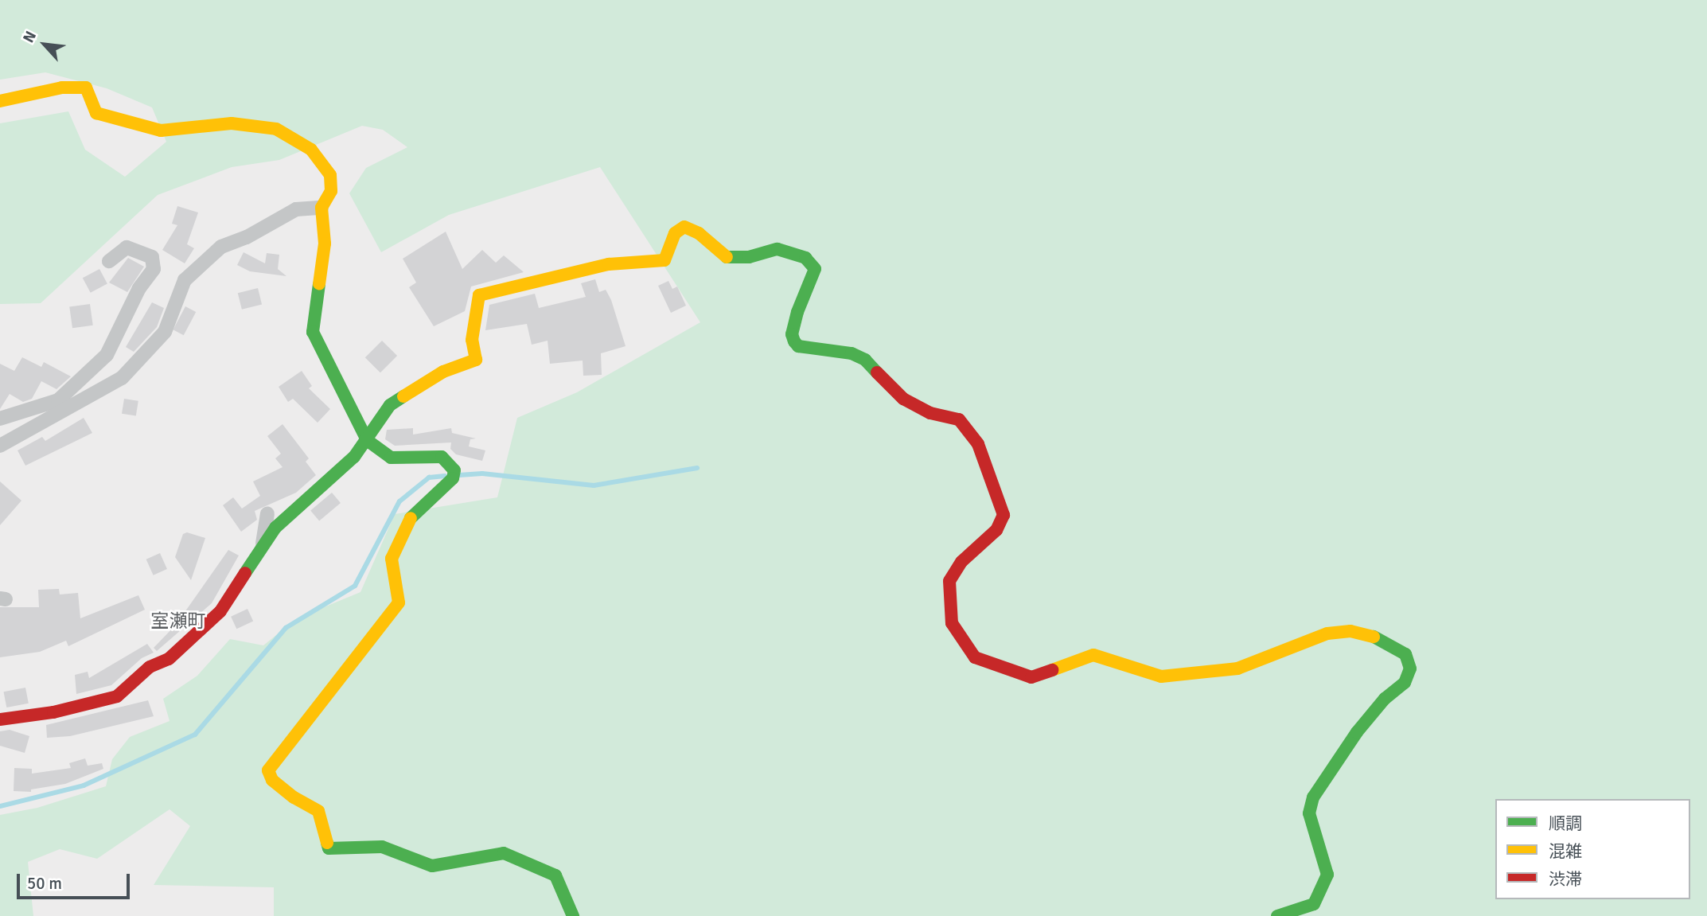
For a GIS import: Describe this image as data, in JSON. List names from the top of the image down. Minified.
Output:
{"districts":["室瀬町"],"legend":["順調","混雑","渋滞"],"scale_bar":"50 m","north":"top left"}
